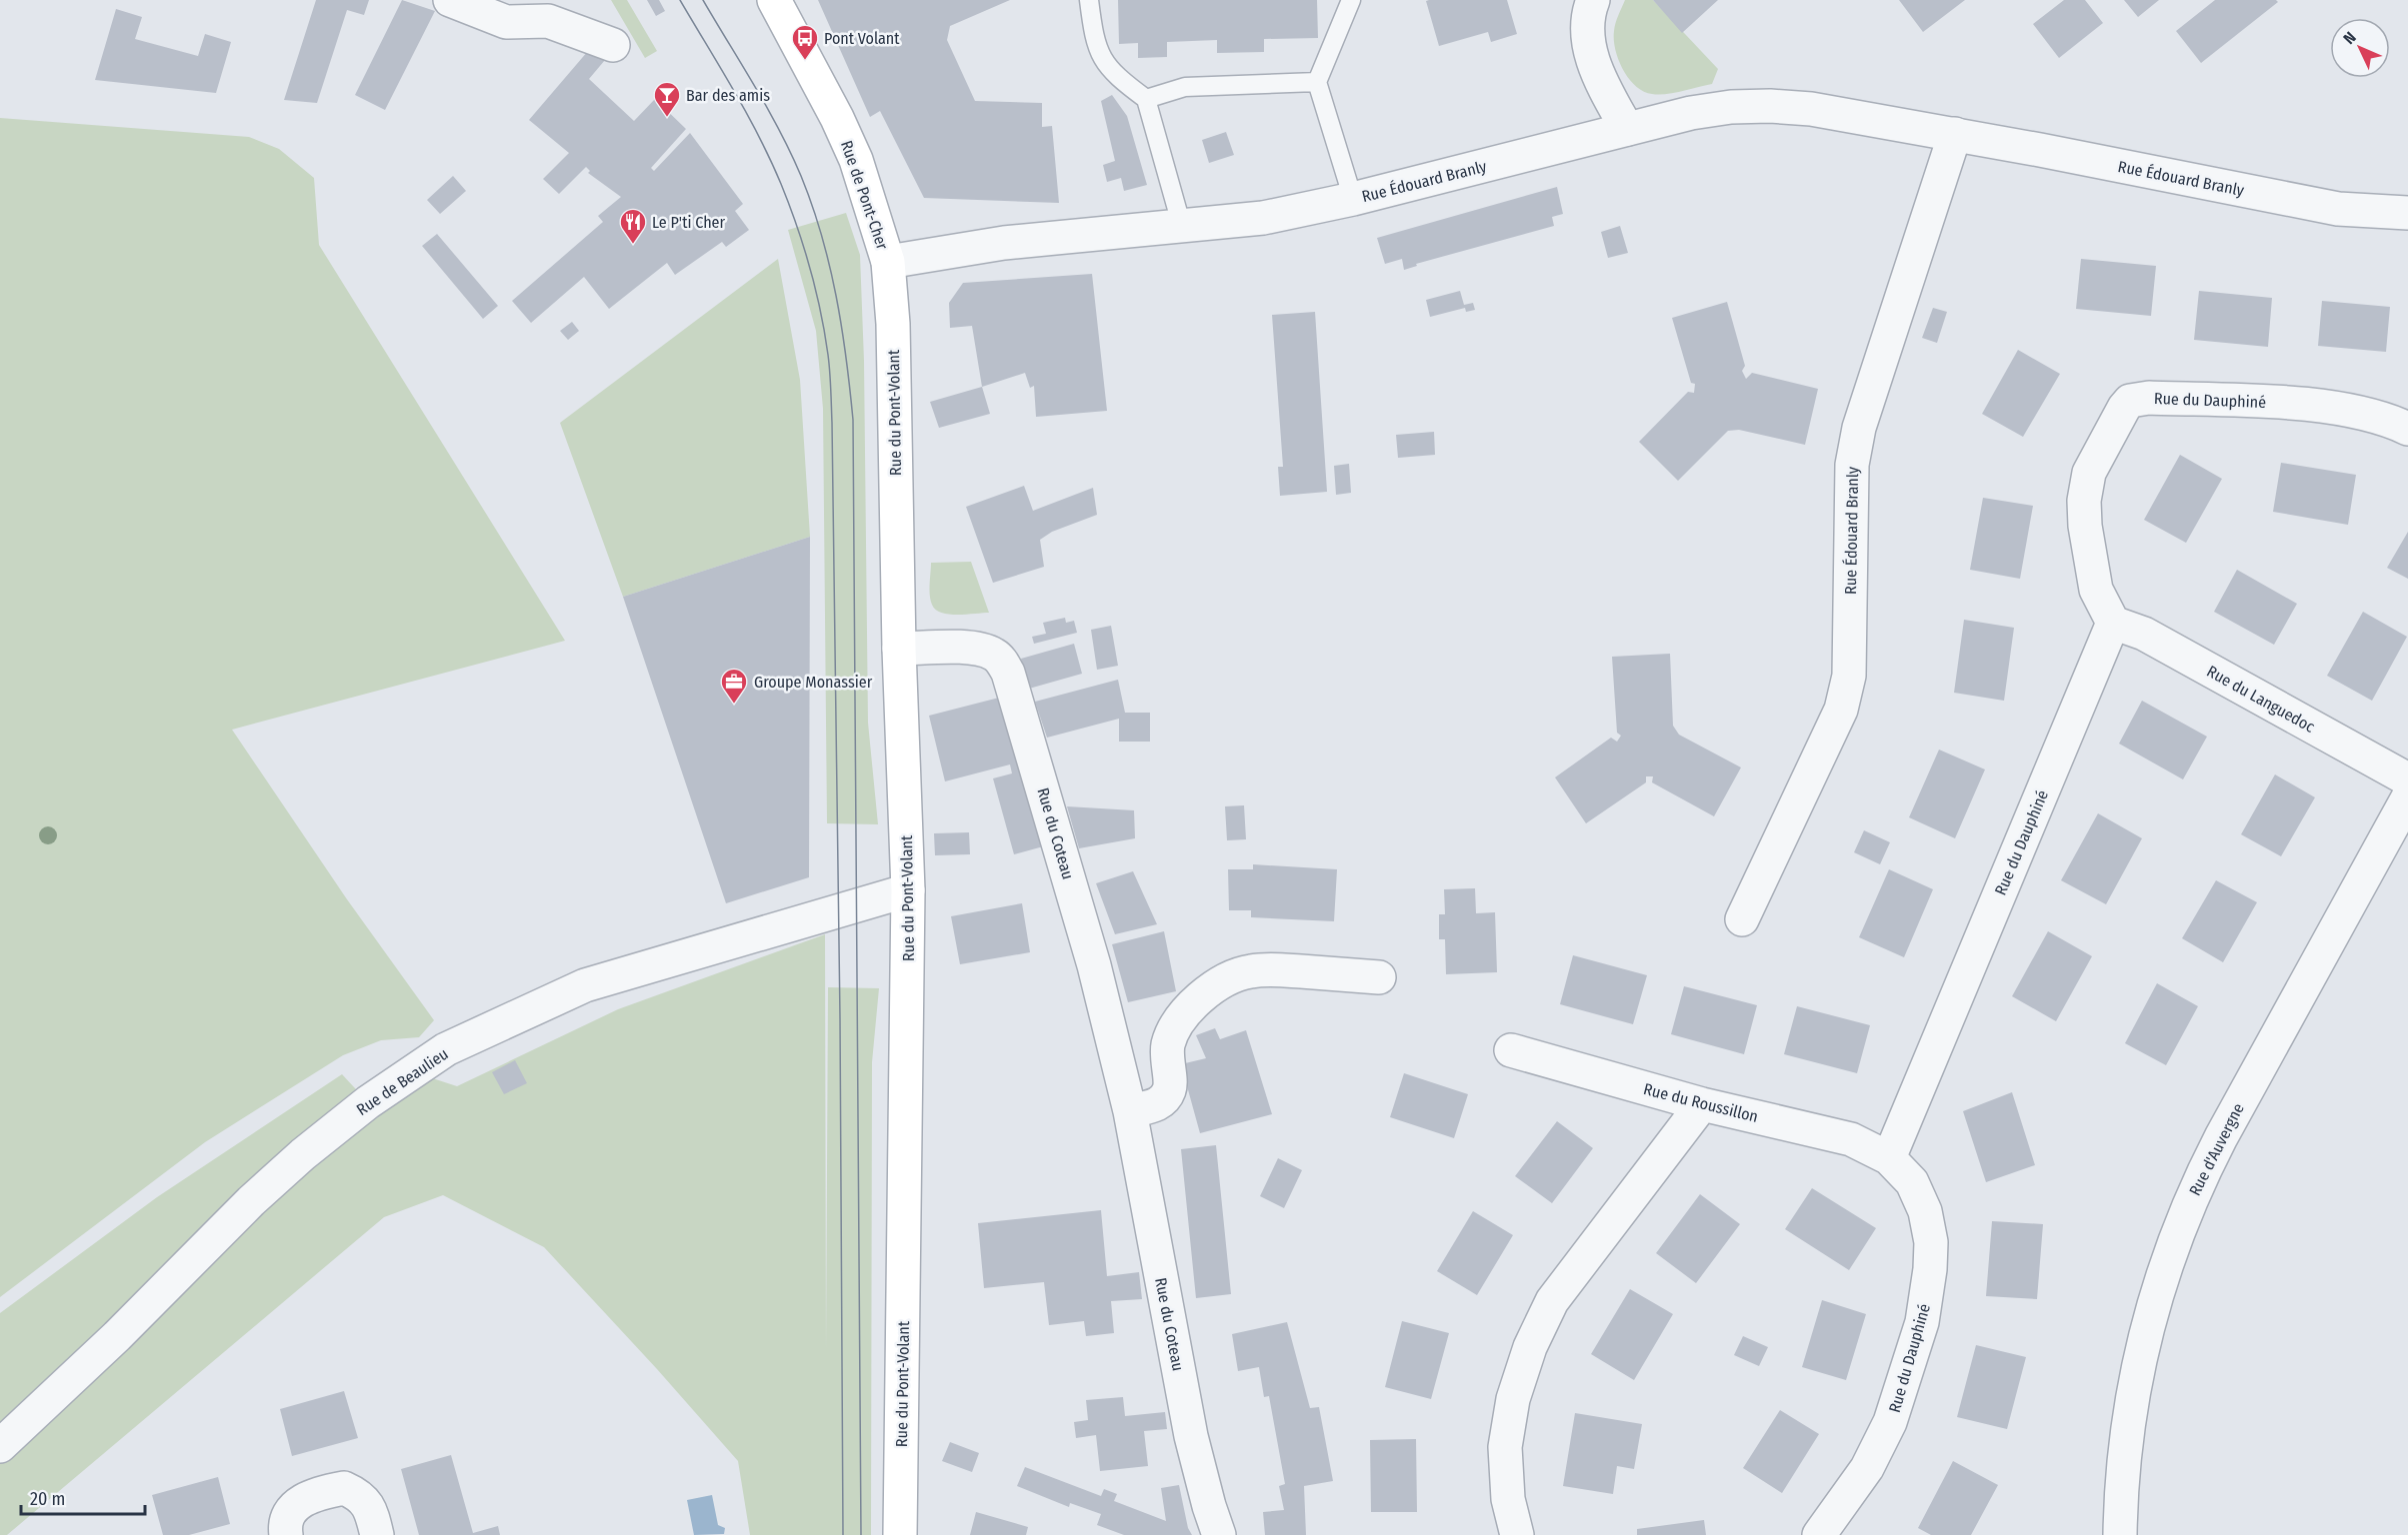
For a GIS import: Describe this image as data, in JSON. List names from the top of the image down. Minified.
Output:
{"streets":{"main road":["Rue de Pont-Cher","Rue du Pont-Volant"],"street":["Rue Édouard Branly","Rue du Dauphiné","Rue du Languedoc","Rue du Coteau","Rue de Beaulieu","Rue du Roussillon","Rue d'Auvergne"]},"crossings":[["Rue Édouard Branly","Rue de Pont-Cher"],["Rue Édouard Branly","Rue du Pont-Volant"],["Rue de Pont-Cher","Rue du Pont-Volant"],["Rue du Dauphiné","Rue du Languedoc"],["Rue du Dauphiné","Rue du Roussillon"],["Rue du Pont-Volant","Rue du Coteau"],["Rue du Pont-Volant","Rue de Beaulieu"]],"places":{"bus stop":["Pont Volant"],"bar":["Bar des amis"],"restaurant":["Le P'ti Cher"],"office":["Groupe Monassier"]},"scale_bar":"20 m","north":"top left"}
